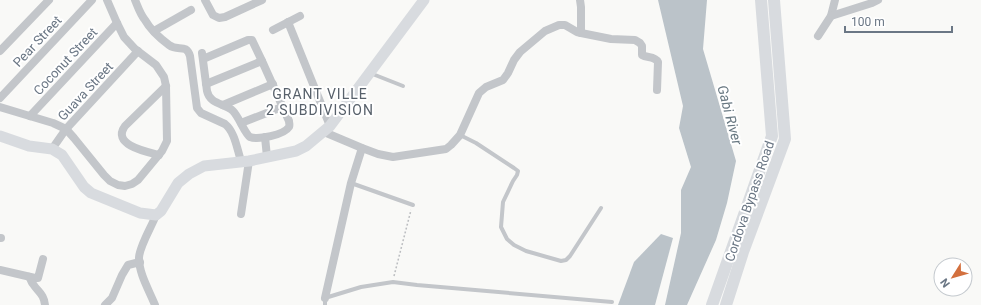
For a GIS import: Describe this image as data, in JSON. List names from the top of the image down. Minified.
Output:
{"streets":{"main road":["Cordova Bypass Road"],"street":["Pear Street","Coconut Street","Guava Street"]},"districts":["GRANT VILLE 2 SUBDIVISION"],"water":["Gabi River"],"scale_bar":"100 m","north":"bottom left"}
